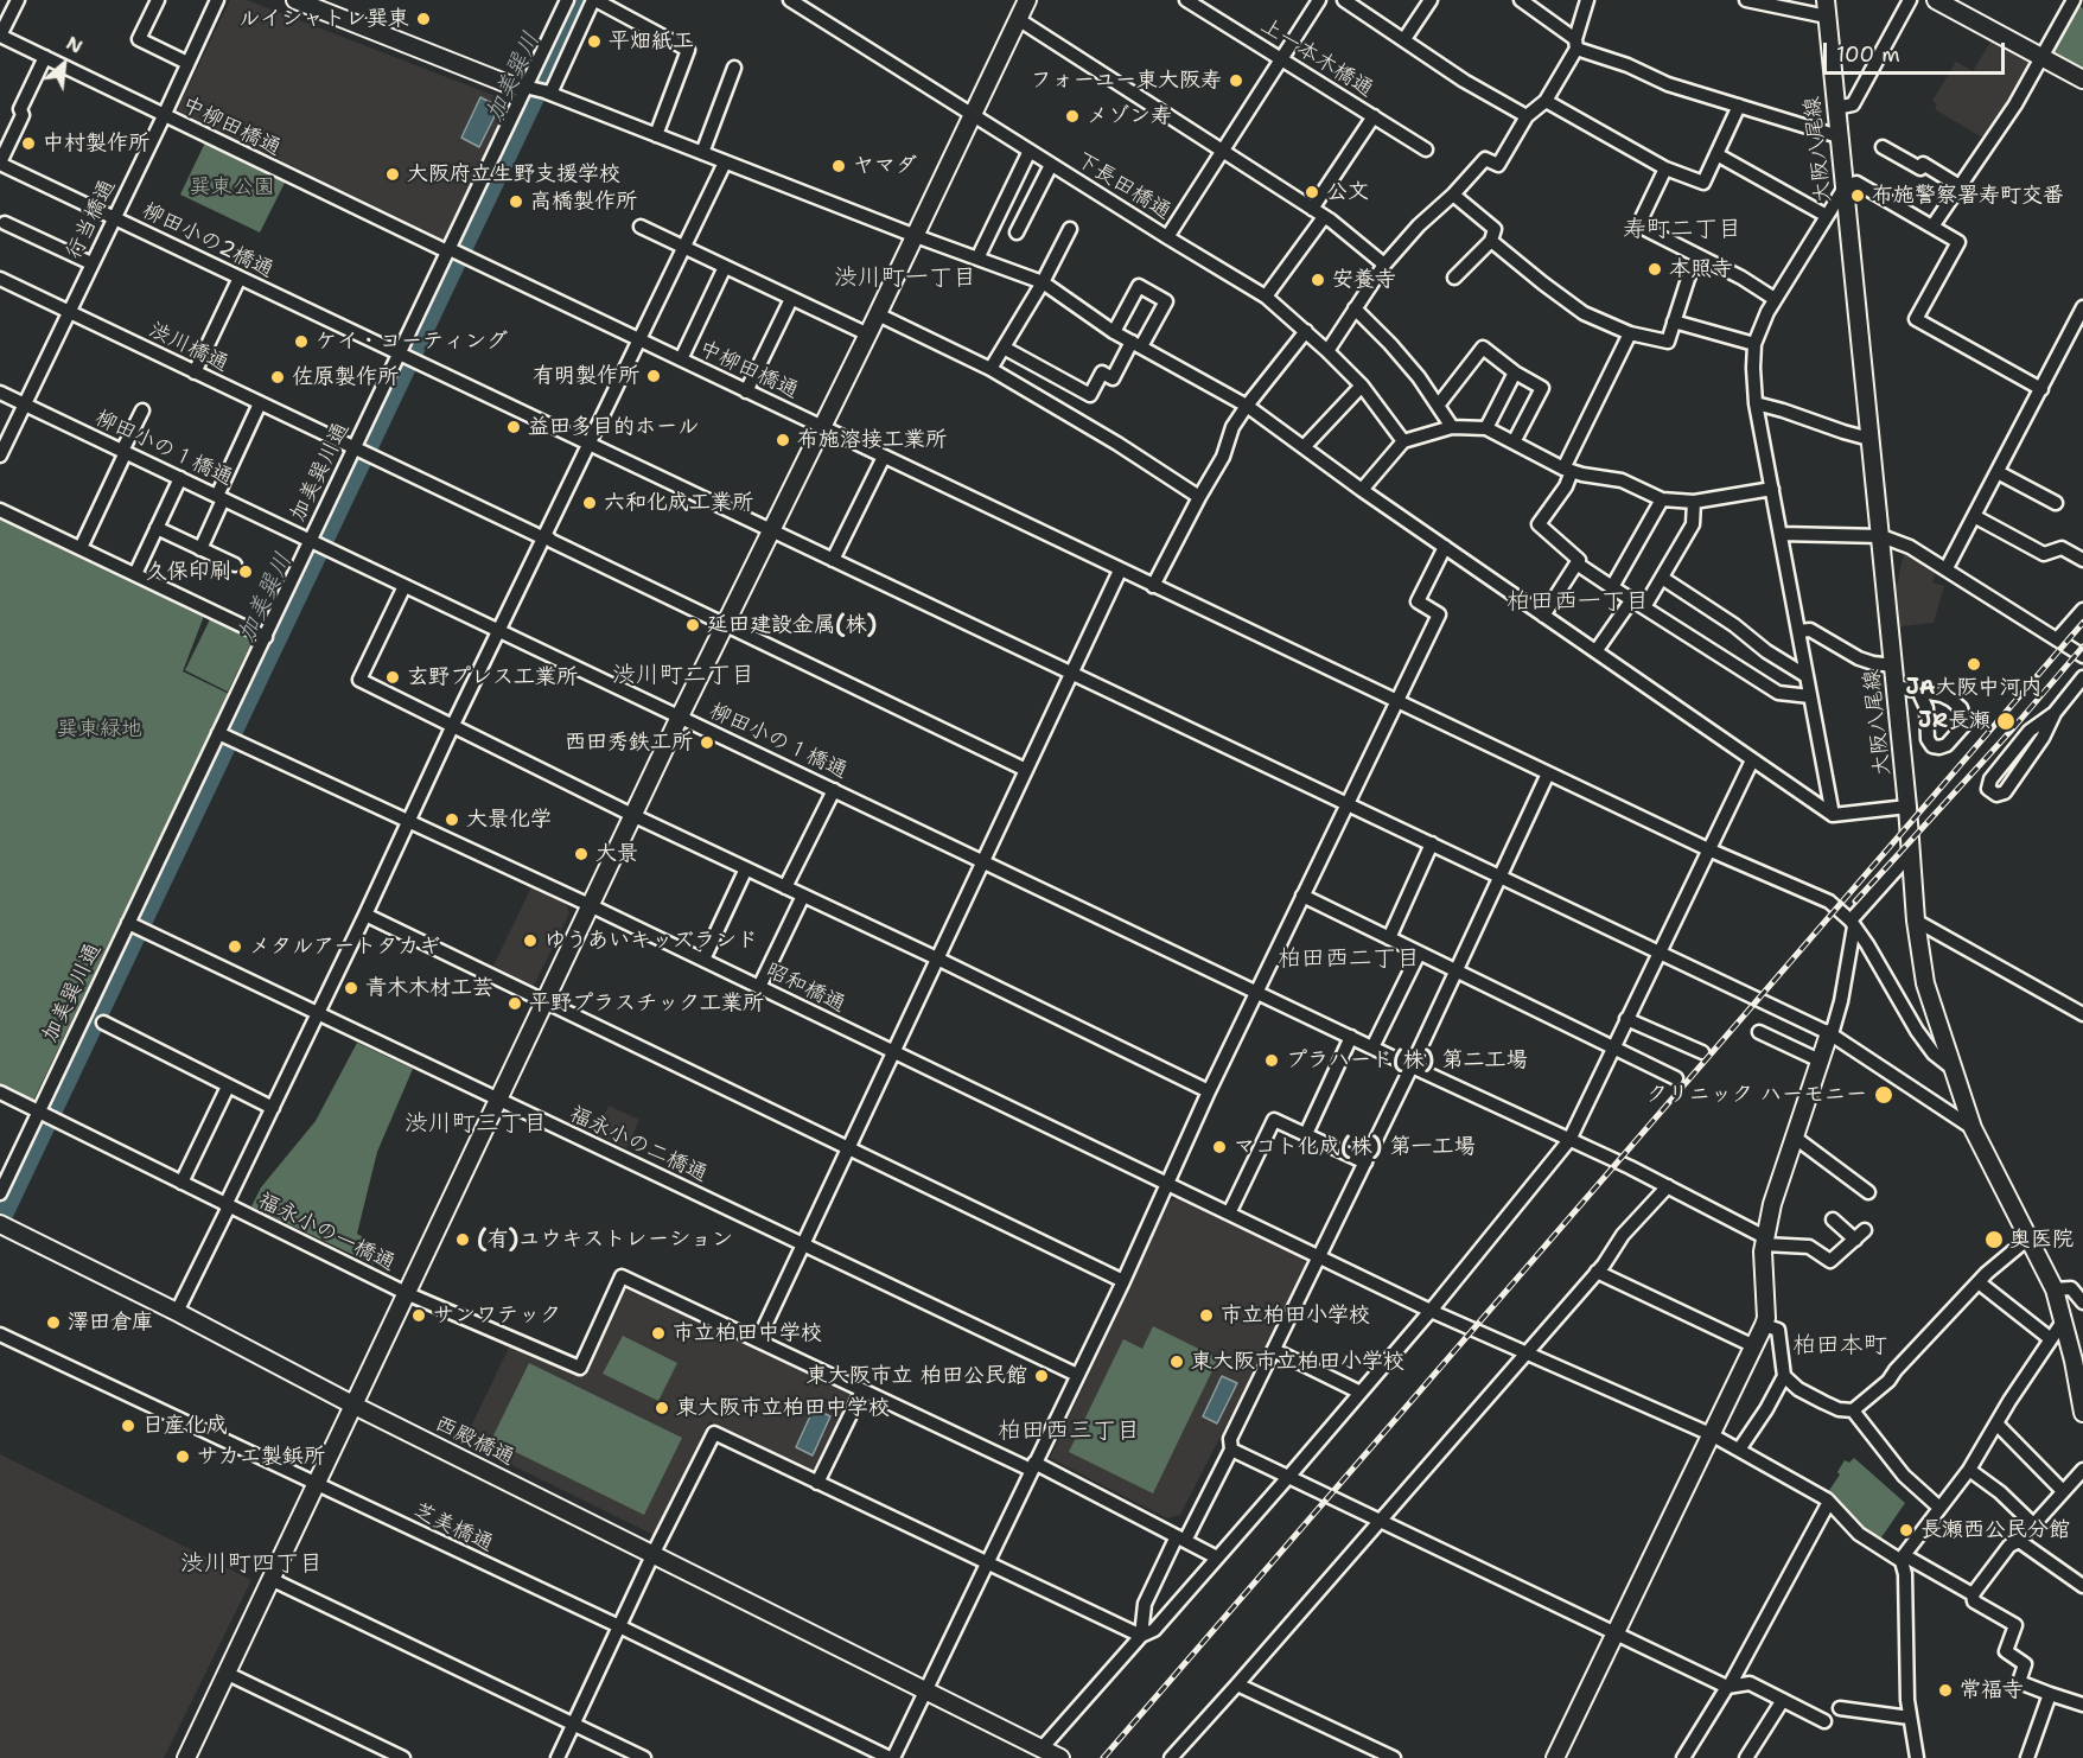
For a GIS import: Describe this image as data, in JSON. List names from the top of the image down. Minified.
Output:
{"streets":{"street":["上一本木橋通","中柳田橋通","大阪八尾線","下長田橋通","行当橋通","柳田小の2橋通","渋川橋通","柳田小の１橋通","加美巽川通","昭和橋通","福永小の二橋通","福永小の一橋通","西殿橋通","芝美橋通"]},"crossings":[["中柳田橋通","行当橋通"],["中柳田橋通","加美巽川通"],["大阪八尾線","柳田小の2橋通"],["行当橋通","柳田小の2橋通"],["行当橋通","渋川橋通"],["行当橋通","柳田小の１橋通"],["柳田小の2橋通","加美巽川通"],["渋川橋通","加美巽川通"],["柳田小の１橋通","加美巽川通"],["加美巽川通","昭和橋通"],["加美巽川通","福永小の二橋通"],["加美巽川通","福永小の一橋通"]],"districts":["寿町二丁目","渋川町一丁目","柏田西一丁目","渋川町二丁目","柏田西二丁目","渋川町三丁目","柏田本町","柏田西三丁目","渋川町四丁目"],"water":["加美巽川"],"parks":["巽東公園","巽東緑地"],"places":["ルイシャトレ巽東","平畑紙工","フォーユー東大阪寿","メゾン寿","中村製作所","ヤマダ","大阪府立生野支援学校","公文","布施警察署寿町交番","高橋製作所","本照寺","安養寺","ケイ・コーティング","有明製作所","佐原製作所","益田多目的ホール","布施溶接工業所","六和化成工業所","久保印刷","延田建設金属(株)","JA大阪中河内","玄野プレス工業所","JR長瀬","西田秀鉄工所","大景化学","大景","ゆうあいキッズランド","メタルアートタカギ","青木木材工芸","平野プラスチック工業所","プラハード(株) 第二工場","クリニック ハーモニー","マコト化成(株) 第一工場","(有)ユウキストレーション","奥医院","サンワテック","市立柏田小学校","澤田倉庫","市立柏田中学校","東大阪市立柏田小学校","東大阪市立 柏田公民館","東大阪市立柏田中学校","日産化成","サカエ製鋲所","長瀬西公民分館","常福寺"],"scale_bar":"100 m","north":"top right"}
